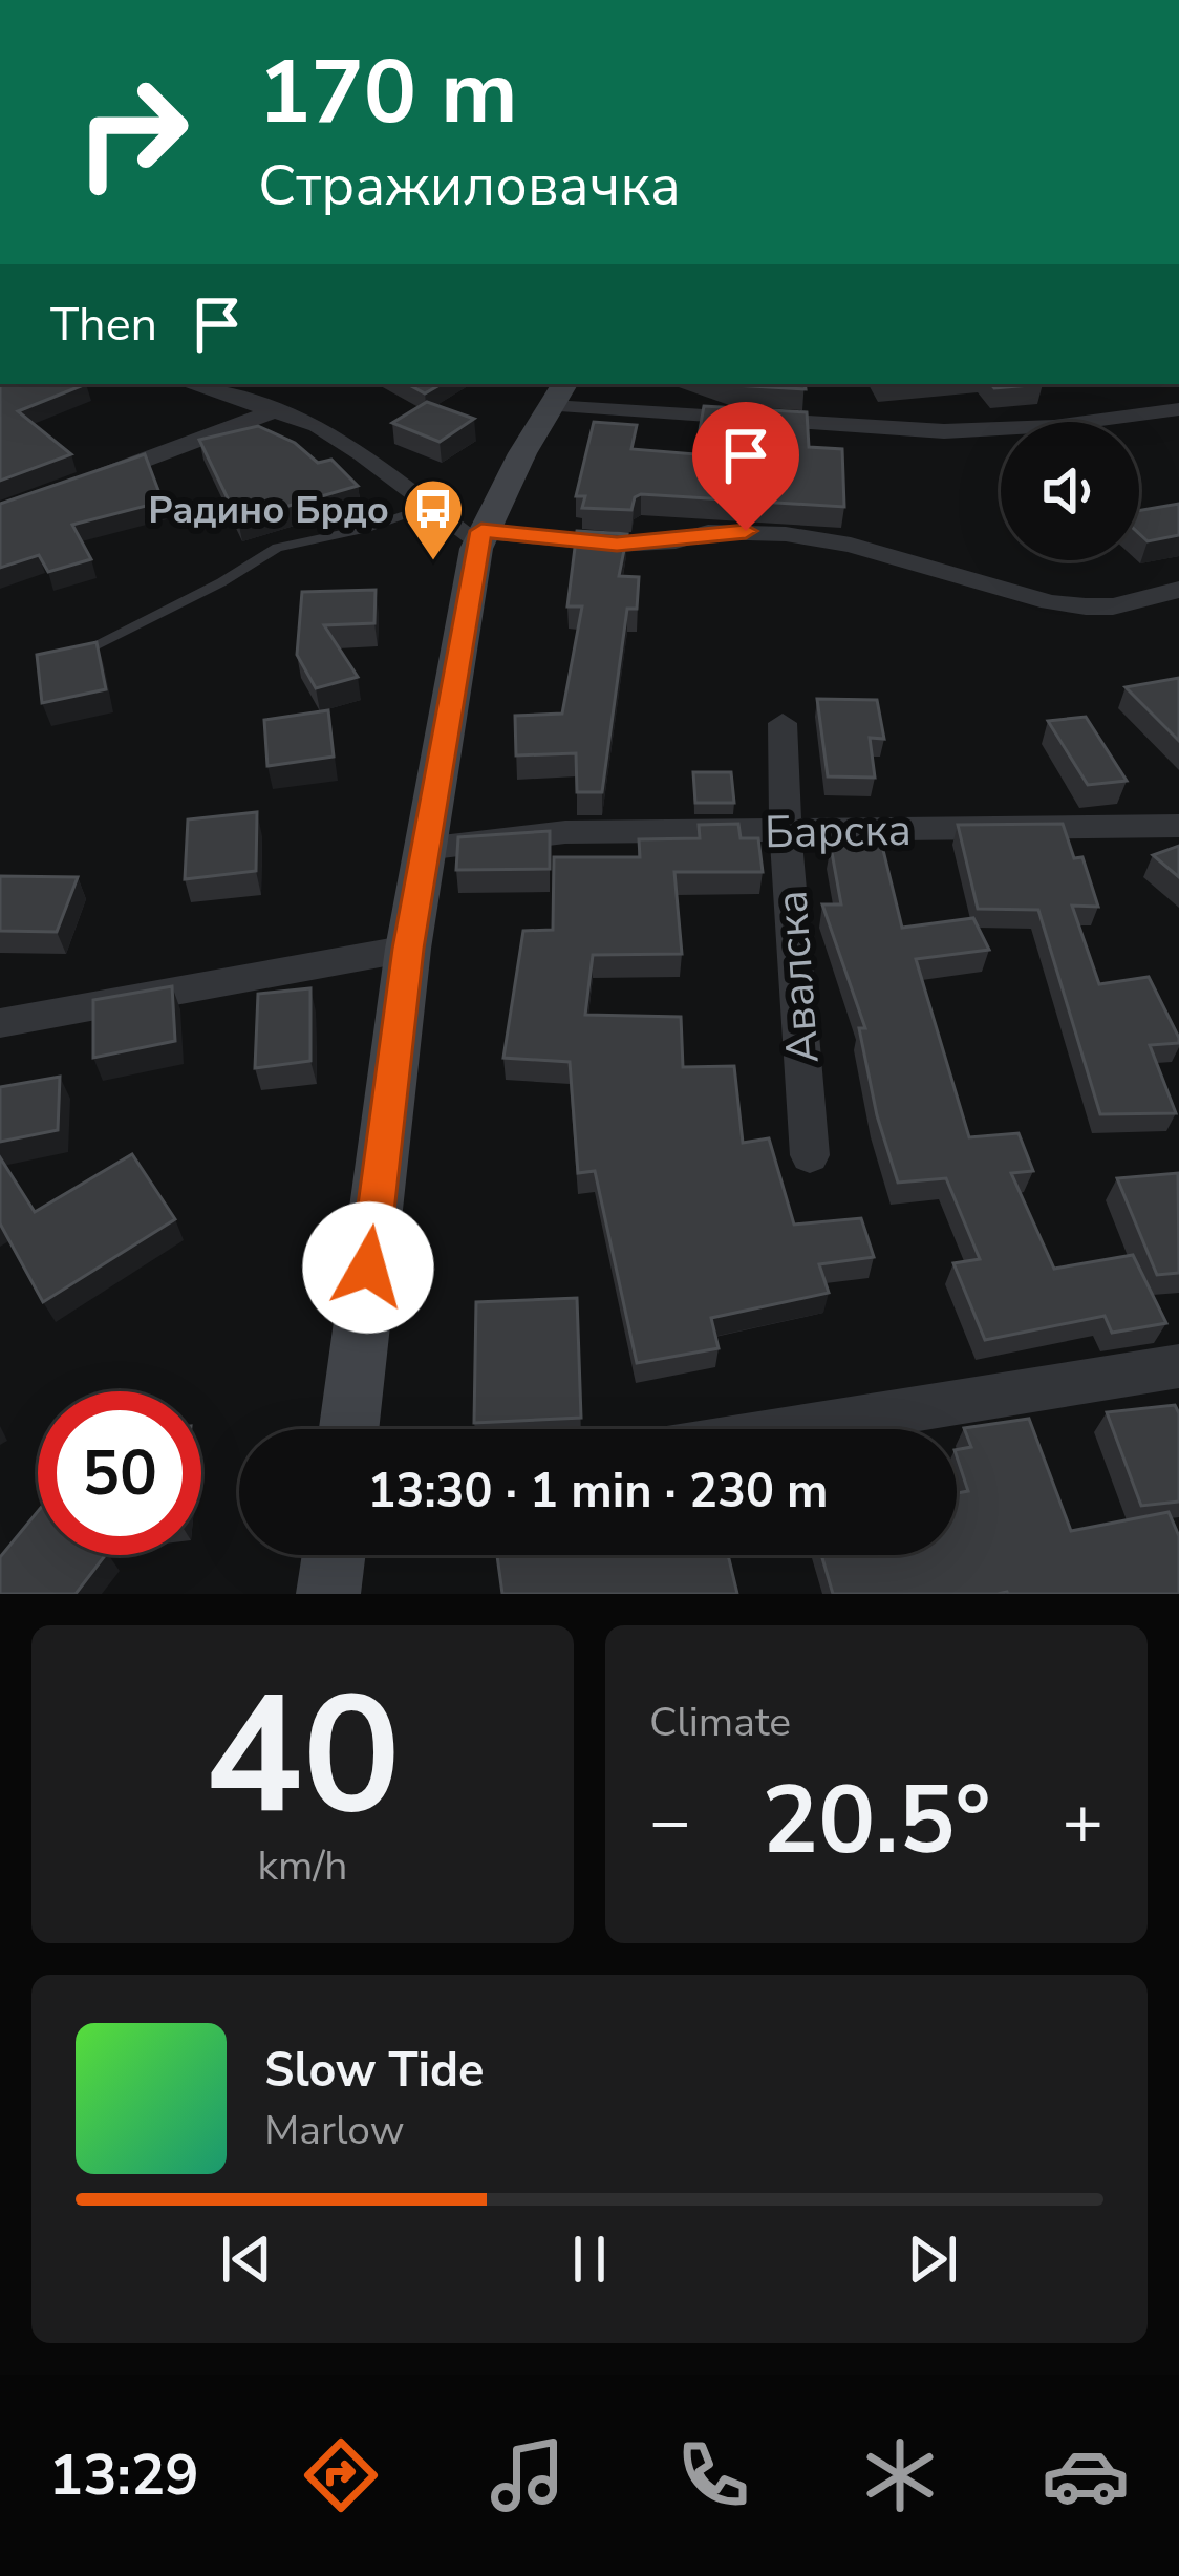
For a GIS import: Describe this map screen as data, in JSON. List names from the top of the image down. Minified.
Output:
{"streets":{"street":["Барска","Авалска"]},"crossings":[["Барска","Авалска"]],"places":{"bus stop":["Радино Брдо"]},"page":{"turn":["170 m","Стражиловачка"],"then":"Then","limit":"50","trip":"13:30 · 1 min · 230 m","tile":[["40","km/h"],"Climate"],"heat":["−","20.5°","+"],"song":["Slow Tide","Marlow"],"tabs":"13:29"}}
